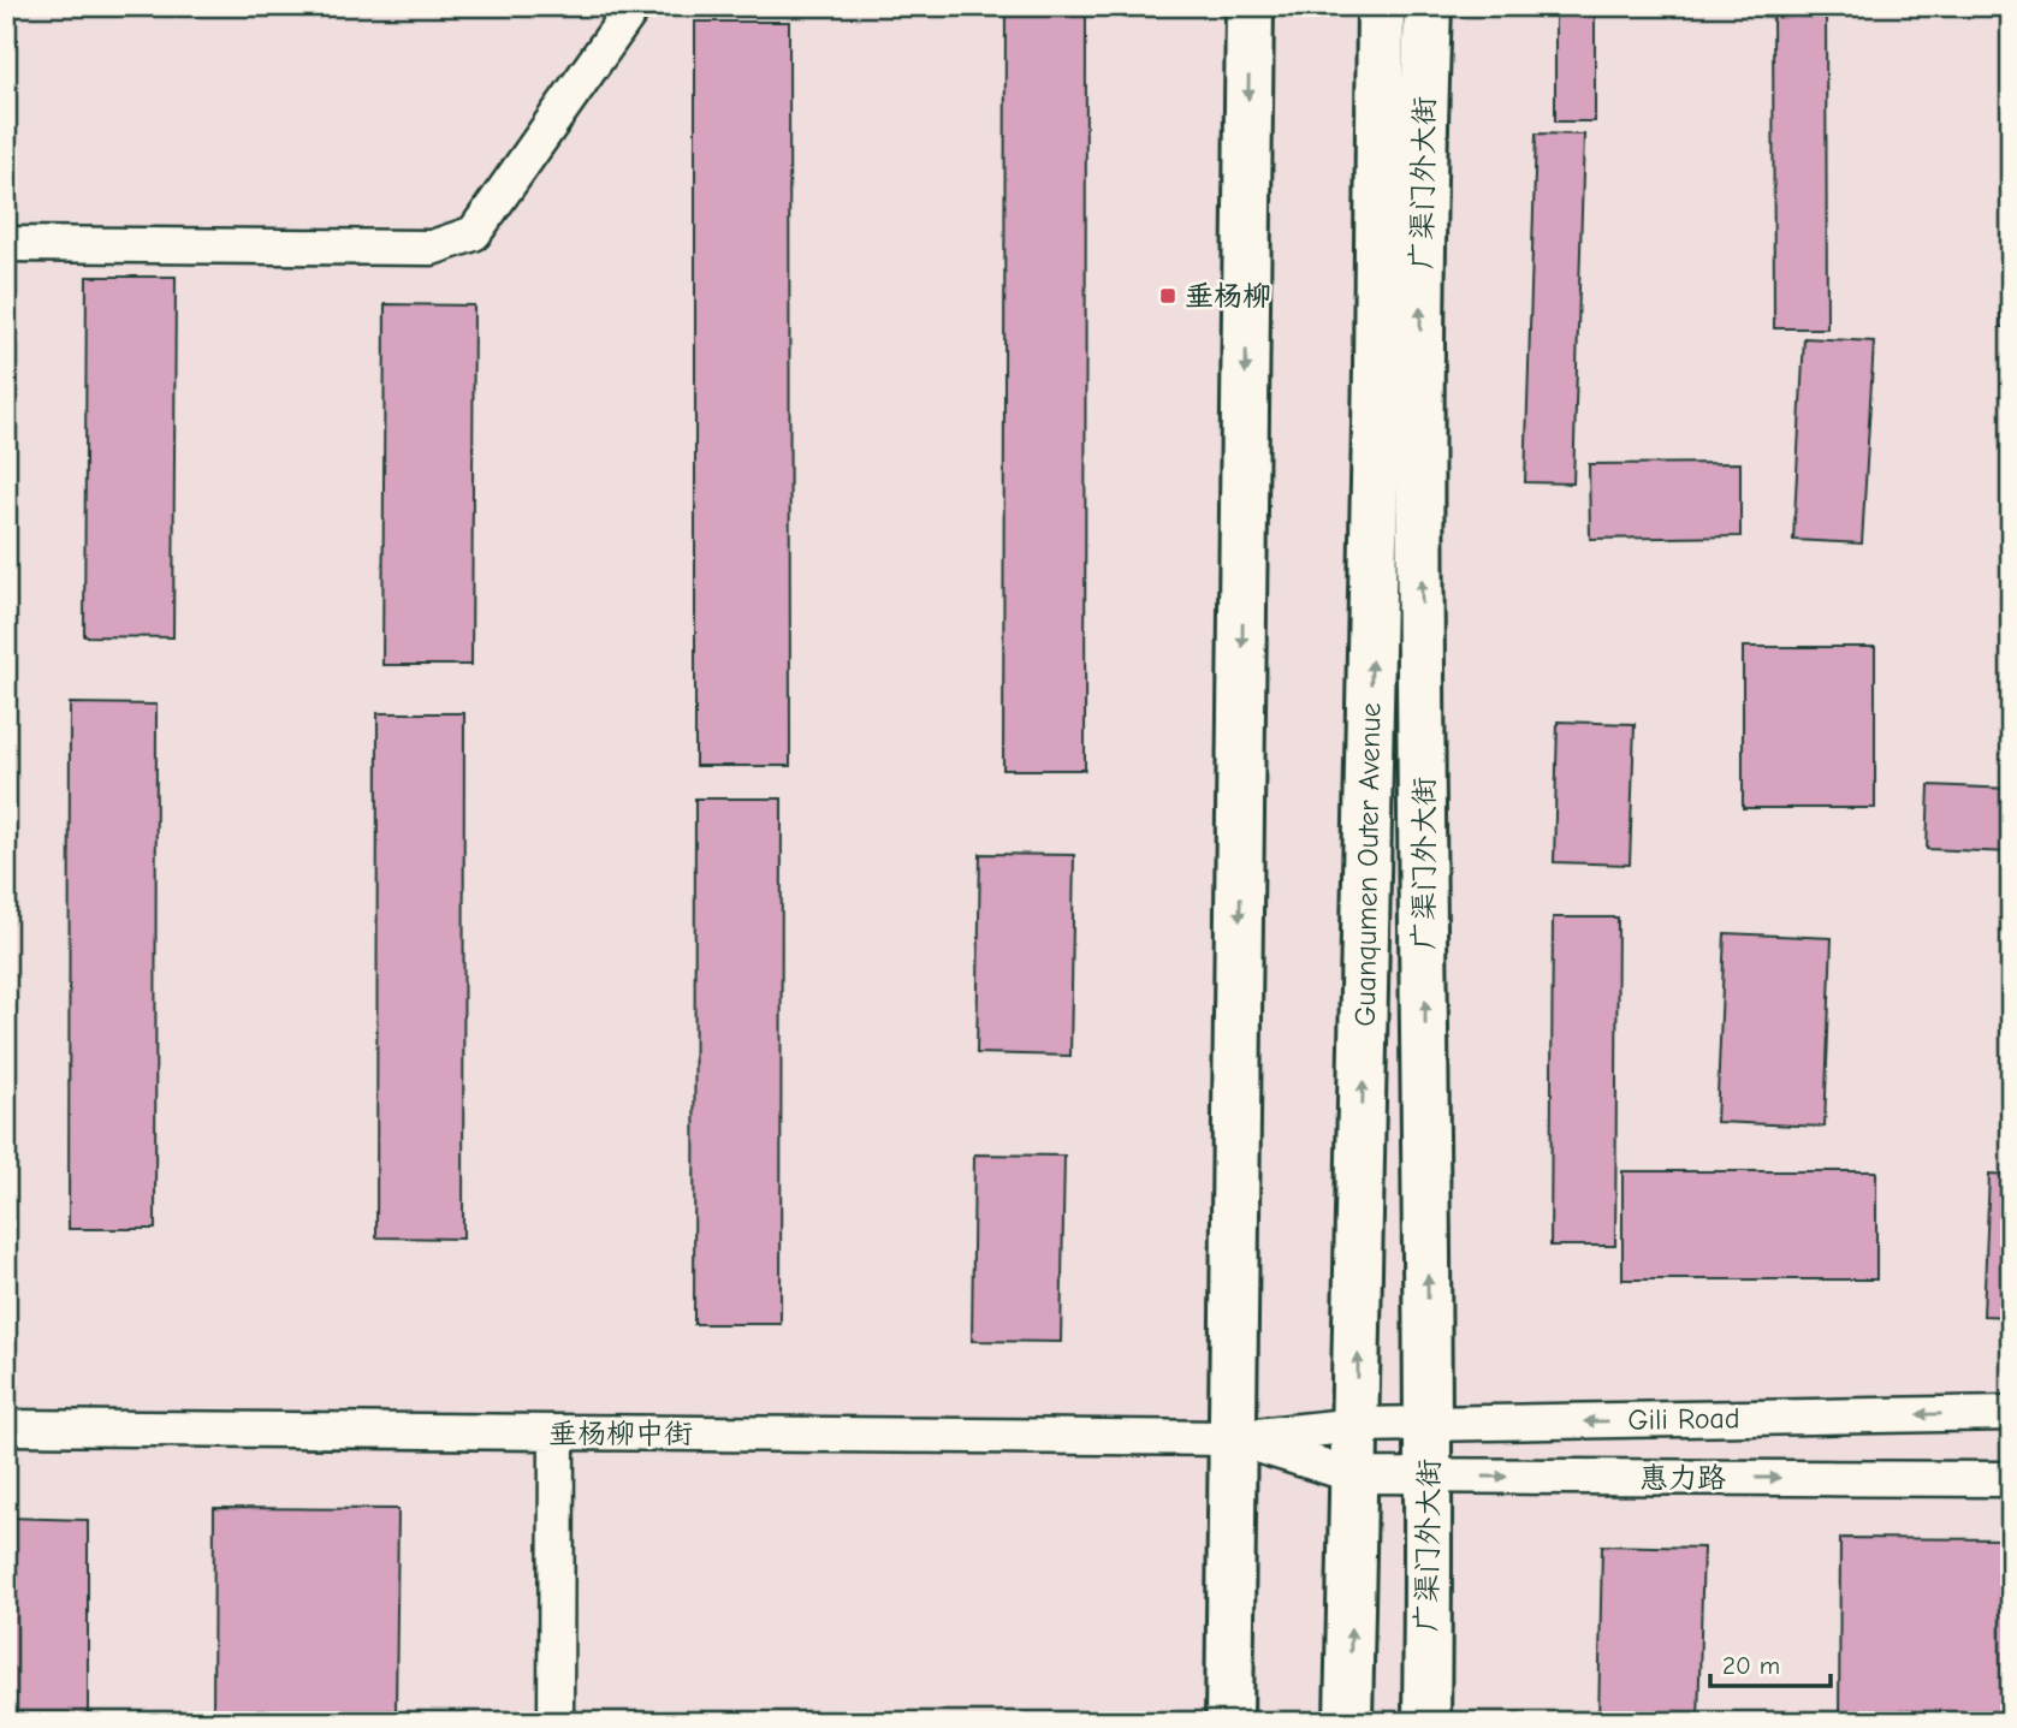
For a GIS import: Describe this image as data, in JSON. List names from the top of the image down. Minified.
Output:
{"streets":{"main road":["广渠门外大街","Guanqumen Outer Avenue"],"street":["Gili Road","垂杨柳中街","惠力路"]},"crossings":[["广渠门外大街","Gili Road"],["广渠门外大街","惠力路"],["Guanqumen Outer Avenue","Gili Road"],["Guanqumen Outer Avenue","惠力路"],["Gili Road","垂杨柳中街"],["Gili Road","惠力路"],["垂杨柳中街","惠力路"]],"one_way":["Gili Road","惠力路"],"places":{"transit":["垂杨柳"]},"scale_bar":"20 m"}
